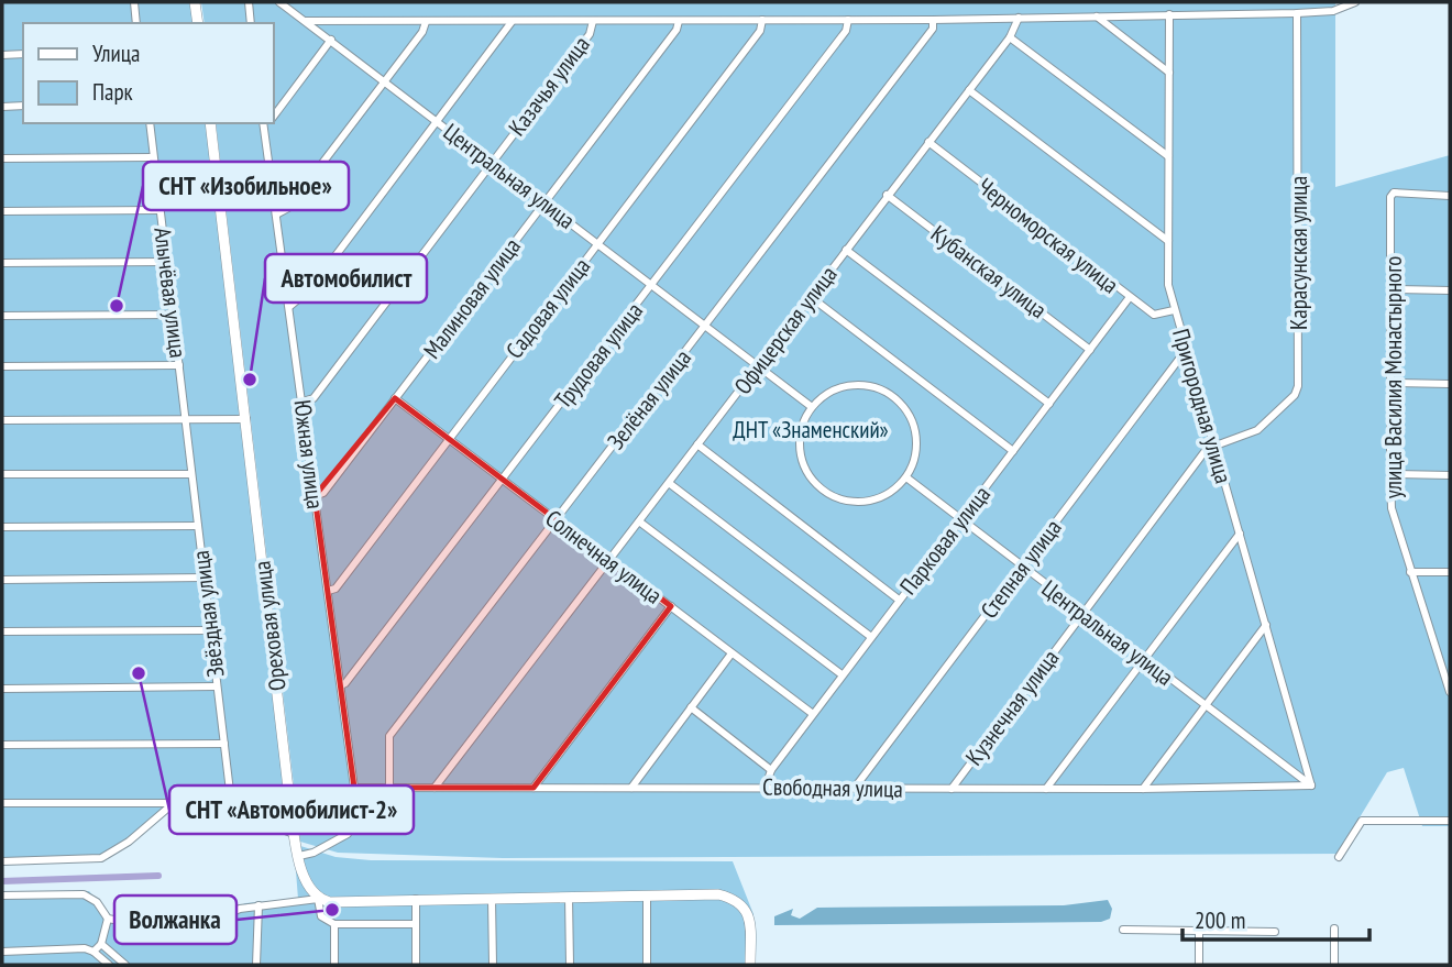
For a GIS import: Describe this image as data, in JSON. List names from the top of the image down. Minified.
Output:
{"streets":{"street":["Казачья улица","Центральная улица","Черноморская улица","Карасунская улица","Кубанская улица","Алычёвая улица","Малиновая улица","Садовая улица","Офицерская улица","Трудовая улица","улица Василия Монастырного","Зелёная улица","Пригородная улица","Южная улица","Парковая улица","Солнечная улица","Степная улица","Звёздная улица","Ореховая улица","Кузнечная улица","Свободная улица"]},"crossings":[["Казачья улица","Центральная улица"],["Казачья улица","Южная улица"],["Центральная улица","Малиновая улица"],["Центральная улица","Садовая улица"],["Центральная улица","Офицерская улица"],["Центральная улица","Трудовая улица"],["Центральная улица","Зелёная улица"],["Центральная улица","Пригородная улица"],["Центральная улица","Парковая улица"],["Центральная улица","Степная улица"],["Центральная улица","Кузнечная улица"],["Центральная улица","Свободная улица"],["Черноморская улица","Офицерская улица"],["Черноморская улица","Пригородная улица"],["Черноморская улица","Парковая улица"],["Карасунская улица","Пригородная улица"],["Карасунская улица","Кузнечная улица"],["Кубанская улица","Офицерская улица"],["Кубанская улица","Парковая улица"],["Алычёвая улица","Звёздная улица"],["Малиновая улица","Южная улица"],["Малиновая улица","Солнечная улица"],["Садовая улица","Южная улица"],["Садовая улица","Солнечная улица"],["Офицерская улица","Солнечная улица"],["Офицерская улица","Свободная улица"],["Трудовая улица","Южная улица"],["Трудовая улица","Солнечная улица"],["Зелёная улица","Солнечная улица"],["Зелёная улица","Свободная улица"],["Пригородная улица","Степная улица"],["Пригородная улица","Кузнечная улица"],["Пригородная улица","Свободная улица"],["Южная улица","Ореховая улица"],["Южная улица","Свободная улица"],["Парковая улица","Солнечная улица"],["Парковая улица","Свободная улица"],["Степная улица","Свободная улица"],["Кузнечная улица","Свободная улица"]],"parks":["ДНТ «Знаменский»"],"places":["СНТ «Изобильное»","Автомобилист","СНТ «Автомобилист-2»","Волжанка"],"legend":["Улица","Парк"],"scale_bar":"200 m"}
